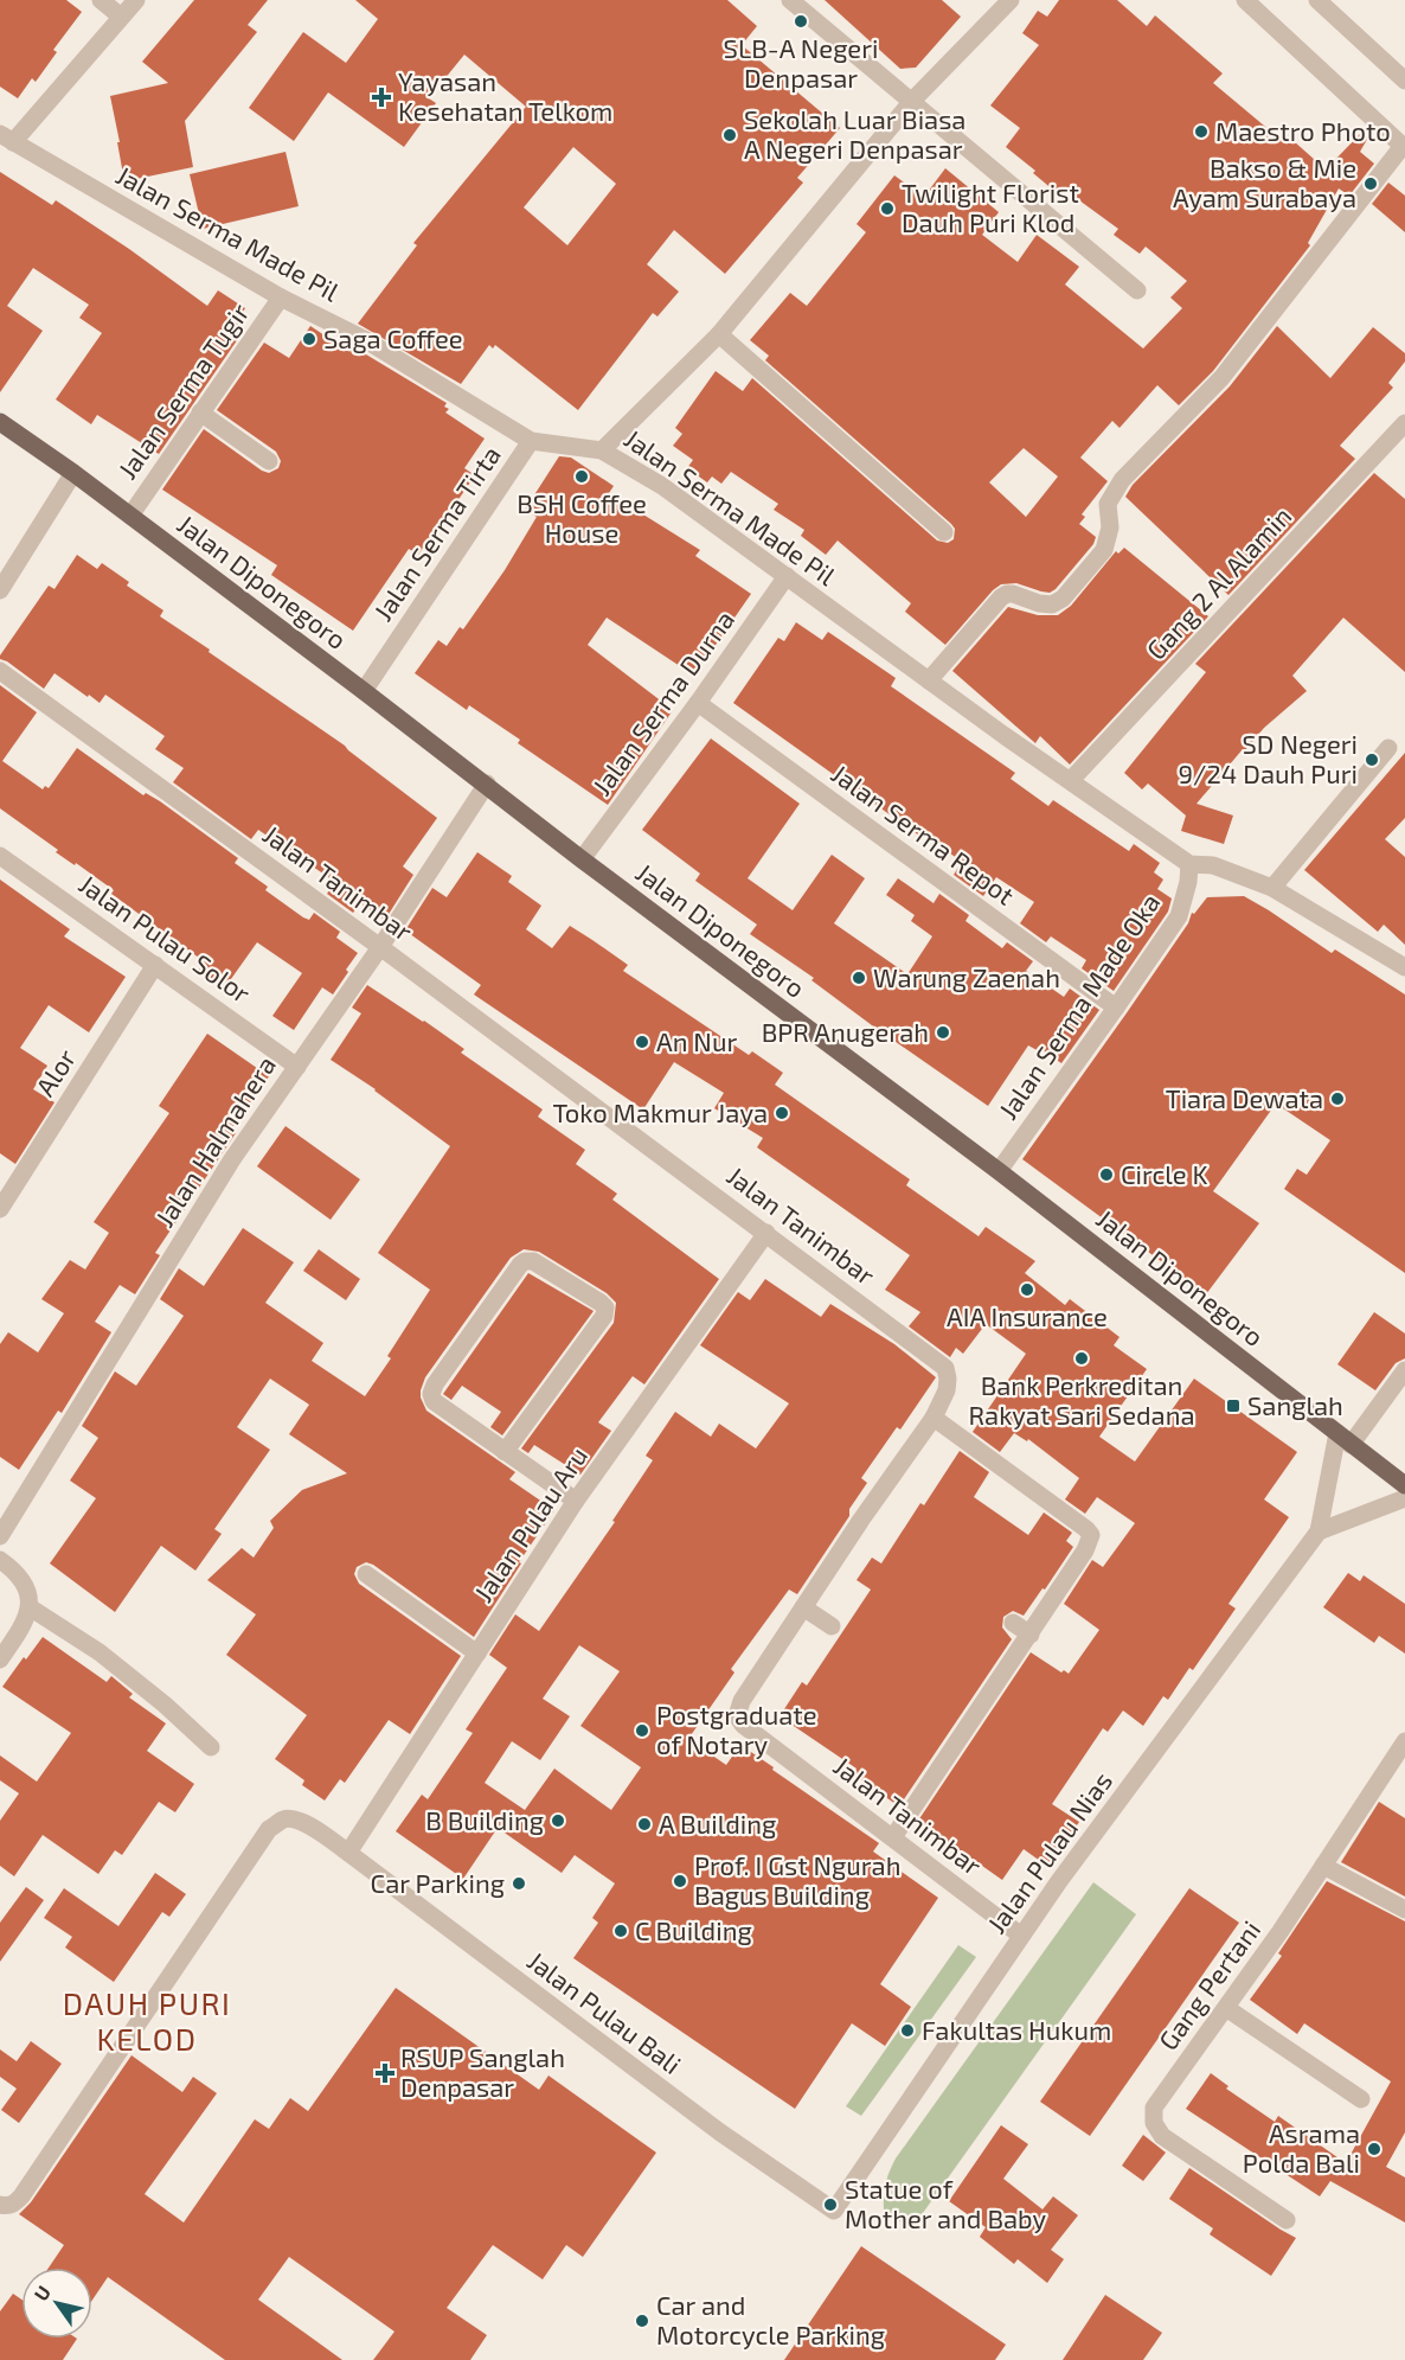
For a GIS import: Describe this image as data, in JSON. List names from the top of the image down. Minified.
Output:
{"streets":{"main road":["Jalan Diponegoro"],"street":["Jalan Serma Made Pil","Jalan Serma Tugir","Jalan Serma Tirta","Gang 2 Al Alamin","Jalan Serma Durna","Jalan Serma Repot","Jalan Tanimbar","Jalan Pulau Solor","Jalan Serma Made Oka","Alor","Jalan Halmahera","Jalan Pulau Aru","Jalan Pulau Nias","Gang Pertani","Jalan Pulau Bali"]},"crossings":[["Jalan Serma Made Pil","Jalan Serma Tugir"],["Jalan Serma Made Pil","Jalan Serma Tirta"],["Jalan Serma Made Pil","Gang 2 Al Alamin"],["Jalan Serma Made Pil","Jalan Serma Durna"],["Jalan Serma Made Pil","Jalan Serma Made Oka"],["Jalan Serma Tugir","Jalan Diponegoro"],["Jalan Serma Tirta","Jalan Diponegoro"],["Jalan Diponegoro","Jalan Serma Durna"],["Jalan Diponegoro","Jalan Serma Made Oka"],["Jalan Diponegoro","Jalan Halmahera"],["Jalan Diponegoro","Jalan Pulau Nias"],["Jalan Serma Durna","Jalan Serma Repot"],["Jalan Serma Repot","Jalan Serma Made Oka"],["Jalan Tanimbar","Jalan Halmahera"],["Jalan Tanimbar","Jalan Pulau Aru"],["Jalan Tanimbar","Jalan Pulau Nias"],["Jalan Pulau Solor","Alor"],["Jalan Pulau Solor","Jalan Halmahera"],["Jalan Pulau Aru","Jalan Pulau Bali"],["Jalan Pulau Nias","Jalan Pulau Bali"]],"districts":["DAUH PURI KELOD"],"places":{"other":["SLB-A Negeri Denpasar","Maestro Photo","Sekolah Luar Biasa A Negeri Denpasar","Bakso & Mie Ayam Surabaya","Twilight Florist Dauh Puri Klod","Saga Coffee","BSH Coffee House","SD Negeri 9/24 Dauh Puri","Warung Zaenah","BPR Anugerah","An Nur","Tiara Dewata","Toko Makmur Jaya","Circle K","AIA Insurance","Bank Perkreditan Rakyat Sari Sedana","Postgraduate of Notary","B Building","A Building","Prof. I Gst Ngurah Bagus Building","Car Parking","C Building","Fakultas Hukum","Asrama Polda Bali","Statue of Mother and Baby","Car and Motorcycle Parking"],"health":["Yayasan Kesehatan Telkom","RSUP Sanglah Denpasar"],"transit":["Sanglah"]},"north":"top left"}
